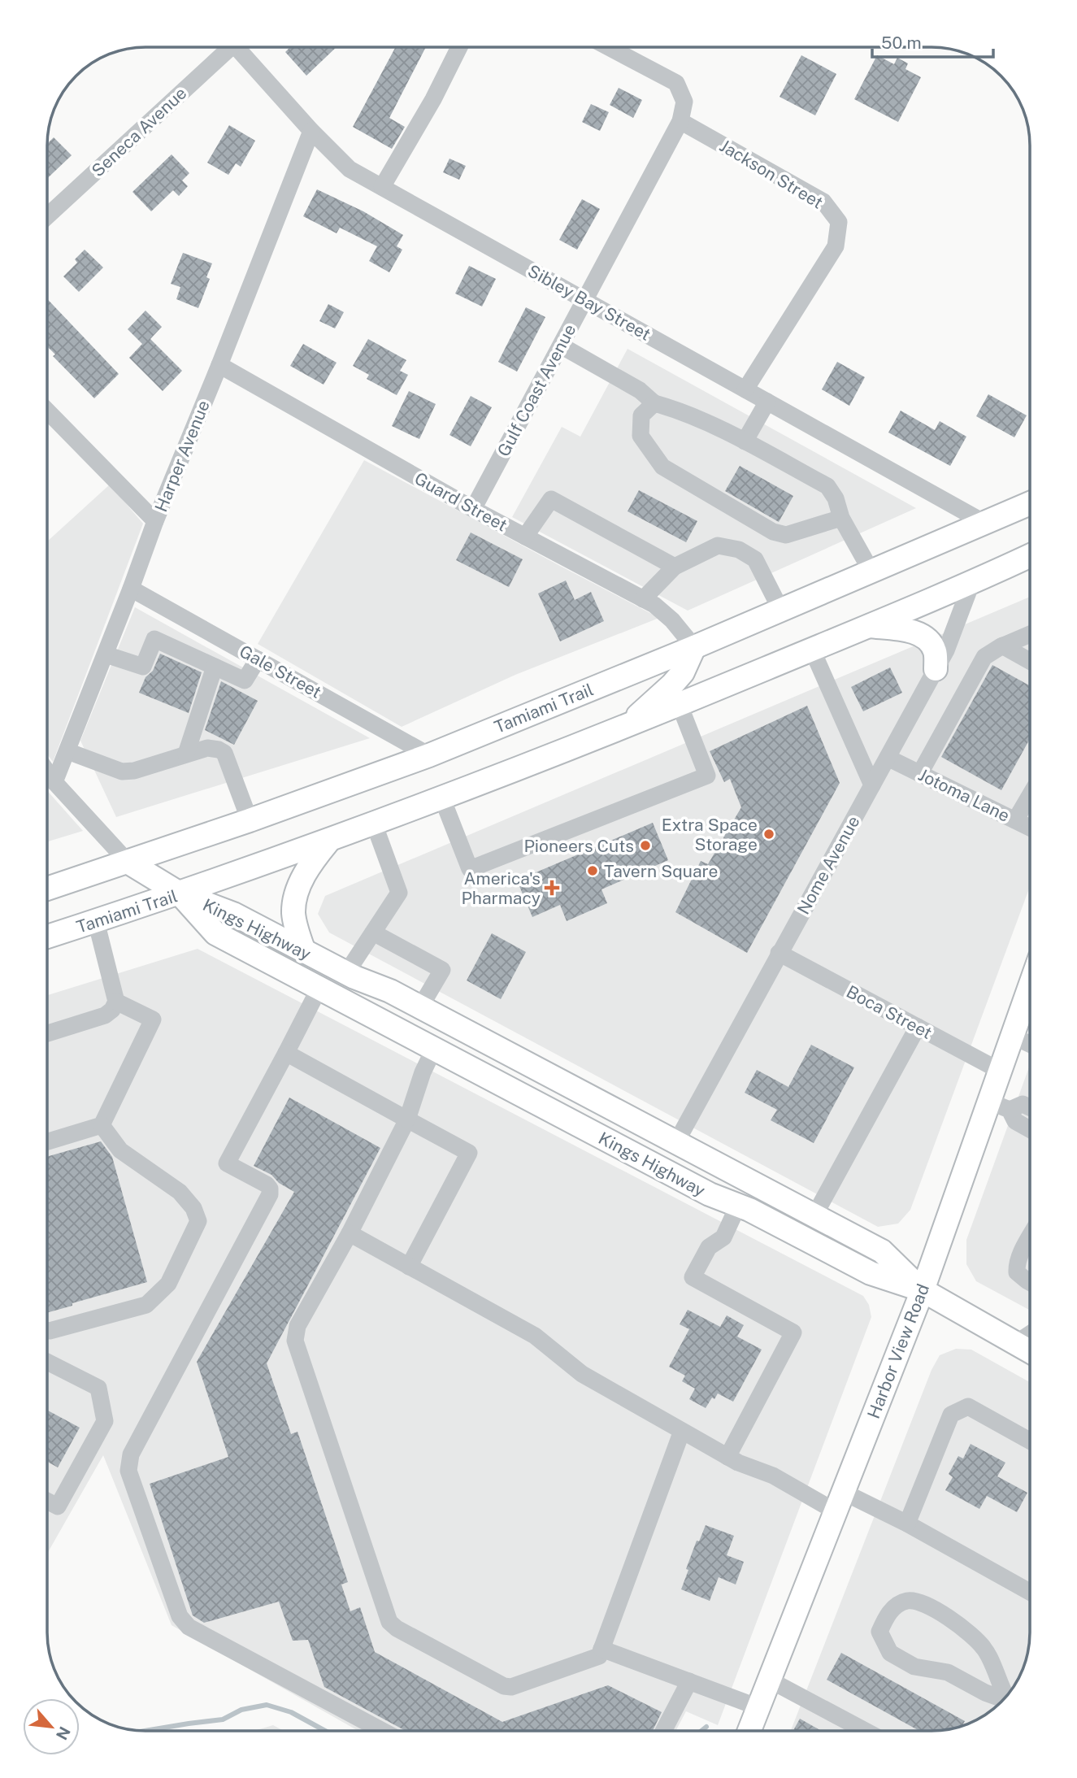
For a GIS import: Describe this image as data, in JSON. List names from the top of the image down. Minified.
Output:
{"streets":{"main road":["Tamiami Trail","Kings Highway","Harbor View Road"],"street":["Seneca Avenue","Jackson Street","Sibley Bay Street","Gulf Coast Avenue","Harper Avenue","Guard Street","Gale Street","Jotoma Lane","Nome Avenue","Boca Street"]},"crossings":[["Jackson Street","Sibley Bay Street"],["Jackson Street","Gulf Coast Avenue"],["Sibley Bay Street","Gulf Coast Avenue"],["Sibley Bay Street","Harper Avenue"],["Sibley Bay Street","Tamiami Trail"],["Gulf Coast Avenue","Guard Street"],["Harper Avenue","Guard Street"],["Harper Avenue","Gale Street"],["Guard Street","Tamiami Trail"],["Gale Street","Tamiami Trail"],["Tamiami Trail","Nome Avenue"],["Tamiami Trail","Kings Highway"],["Jotoma Lane","Nome Avenue"],["Nome Avenue","Kings Highway"],["Nome Avenue","Boca Street"],["Kings Highway","Harbor View Road"],["Boca Street","Harbor View Road"]],"places":{"other":["Extra Space Storage","Pioneers Cuts","Tavern Square"],"health":["America's Pharmacy"]},"scale_bar":"50 m","north":"bottom right"}
